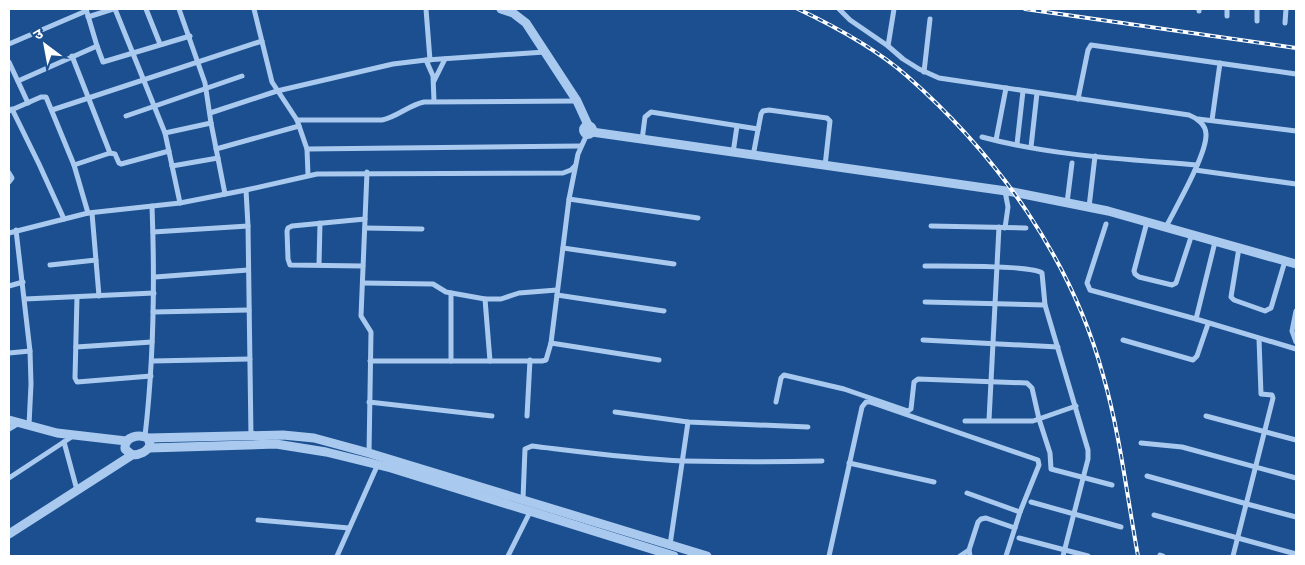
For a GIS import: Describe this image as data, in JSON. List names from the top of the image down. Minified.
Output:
{"north":"top left"}
